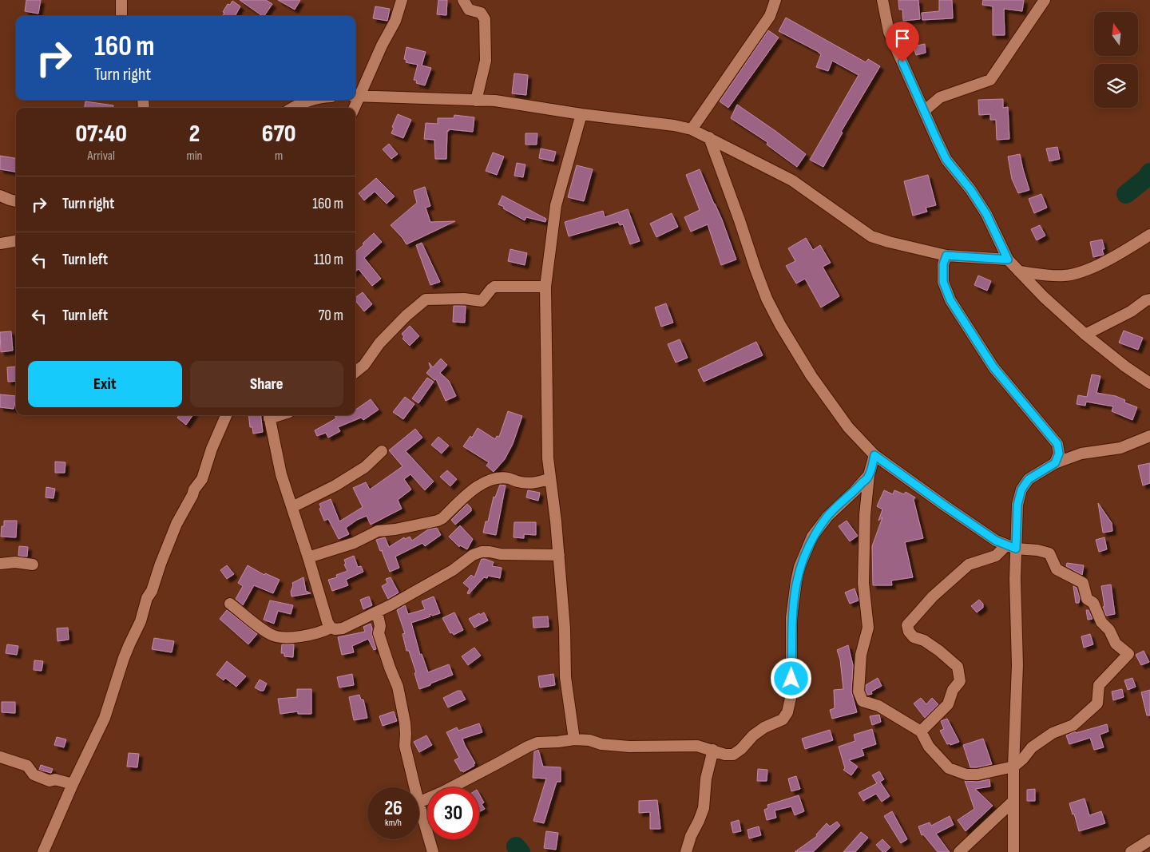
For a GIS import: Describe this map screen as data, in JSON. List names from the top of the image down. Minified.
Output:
{"north":"top","page":{"turn":["160 m","Turn right"],"eta":["07:40","Arrival","2","min","670","m"],"list":[{"name":"Turn right","value":"160 m"},{"name":"Turn left","value":"110 m"},{"name":"Turn left","value":"70 m"}],"buttons":["Exit","Share"],"speed":"26 km/h","limit":"30"}}
